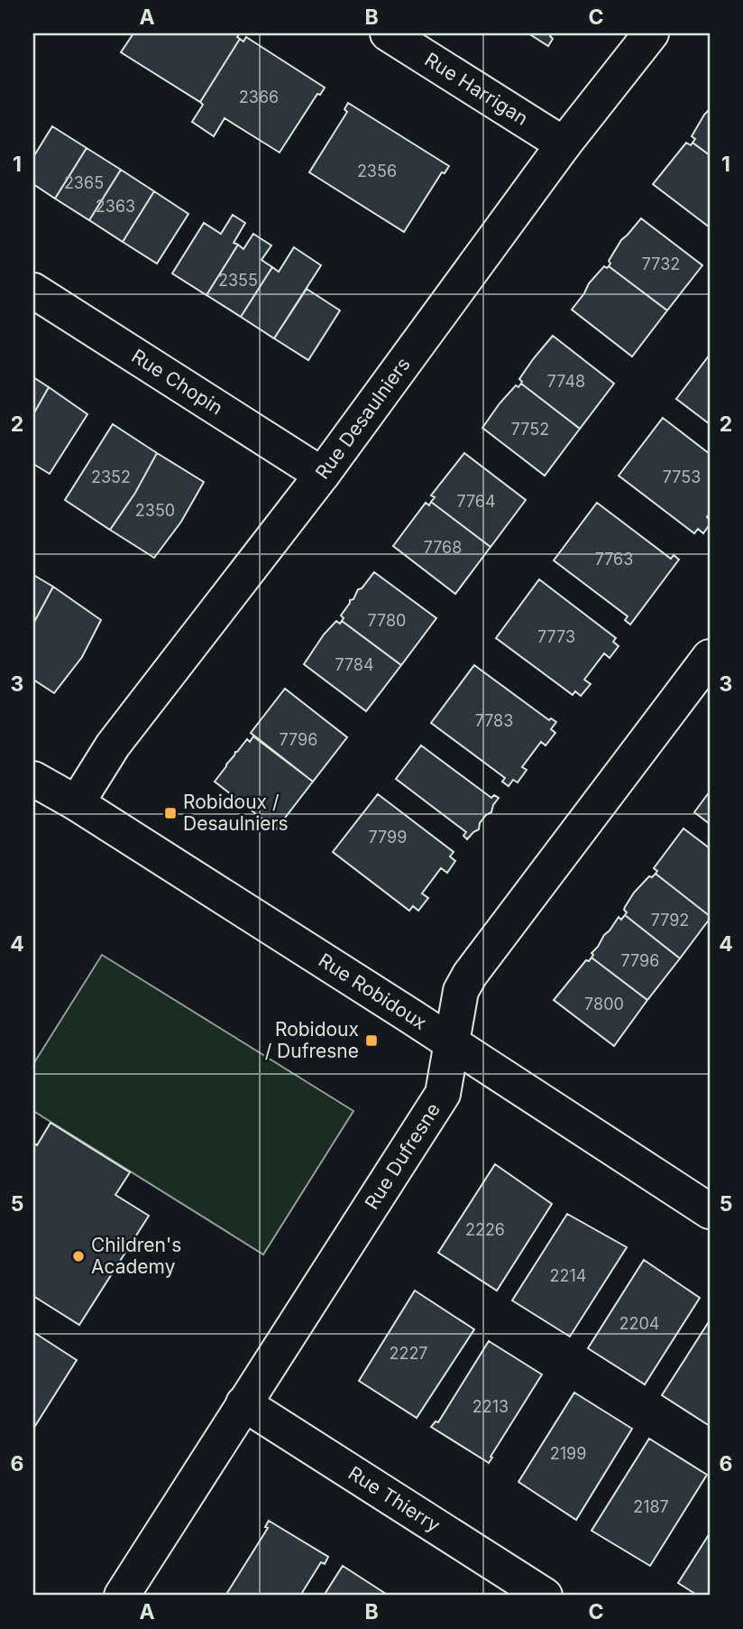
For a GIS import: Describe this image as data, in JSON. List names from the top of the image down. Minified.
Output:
{"streets":{"street":["Rue Harrigan","Rue Chopin","Rue Desaulniers","Rue Robidoux","Rue Dufresne","Rue Thierry"]},"crossings":[["Rue Harrigan","Rue Desaulniers"],["Rue Chopin","Rue Desaulniers"],["Rue Desaulniers","Rue Robidoux"],["Rue Robidoux","Rue Dufresne"],["Rue Dufresne","Rue Thierry"]],"places":{"transit":["Robidoux / Desaulniers","Robidoux / Dufresne"],"other":["Children's Academy"]},"house_numbers":["2366","2356","2365","2363","7732","2355","7748","7752","2352","7753","7764","2350","7768","7763","7780","7773","7784","7783","7796","7799","7792","7796","7800","2226","2214","2204","2227","2213","2199","2187"],"grid":{"columns":["A","B","C"],"rows":["1","2","3","4","5","6"]}}
